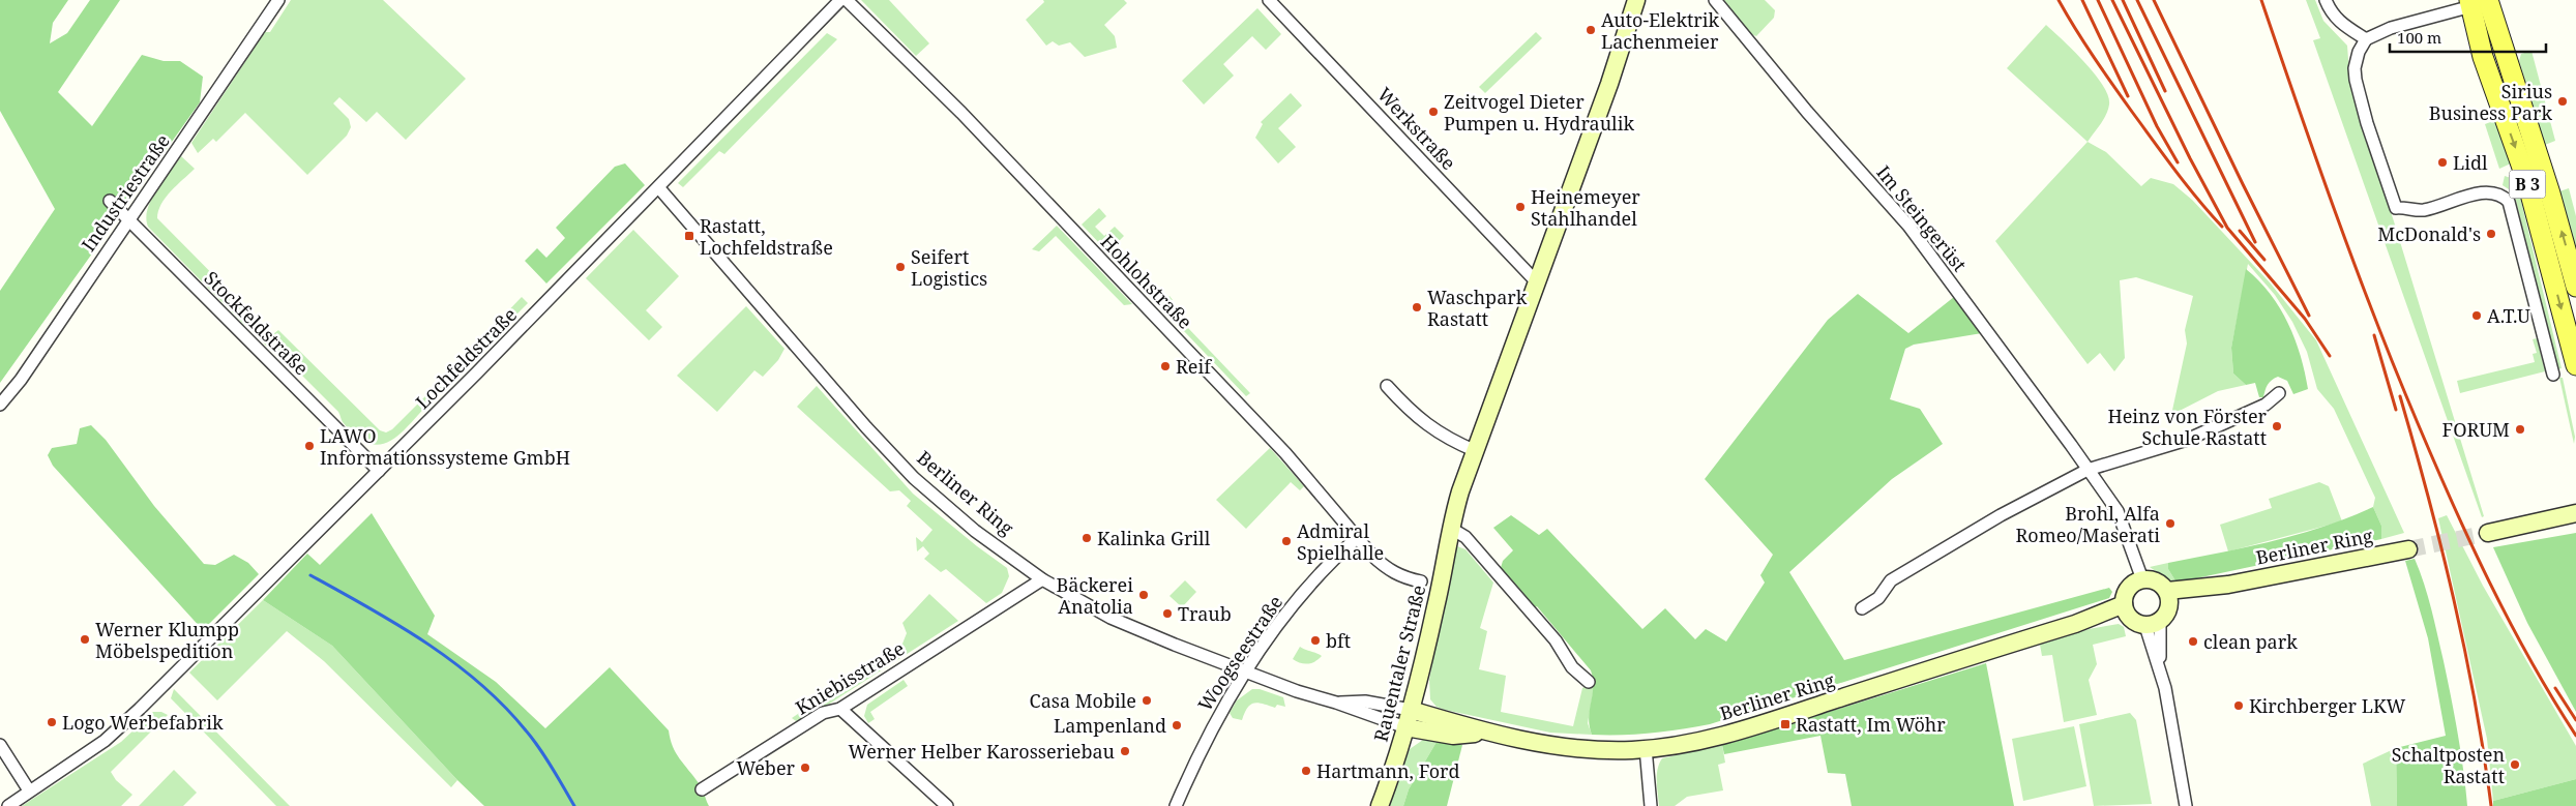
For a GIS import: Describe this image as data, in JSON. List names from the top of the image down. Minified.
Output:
{"streets":{"main road":["B 3"],"street":["Werkstraße","Industriestraße","Im Steingerüst","Hohlohstraße","Stockfeldstraße","Lochfeldstraße","Berliner Ring","Woogseestraße","Rauentaler Straße","Kniebisstraße"]},"crossings":[["Werkstraße","Rauentaler Straße"],["Industriestraße","Stockfeldstraße"],["Im Steingerüst","Berliner Ring"],["Hohlohstraße","Woogseestraße"],["Stockfeldstraße","Lochfeldstraße"],["Lochfeldstraße","Berliner Ring"],["Berliner Ring","Woogseestraße"],["Berliner Ring","Rauentaler Straße"],["Berliner Ring","Kniebisstraße"]],"places":{"other":["Auto-Elektrik Lachenmeier","Sirius Business Park","Zeitvogel Dieter Pumpen u. Hydraulik","Lidl","Heinemeyer Stahlhandel","McDonald's","Seifert Logistics","Waschpark Rastatt","A.T.U","Reif","Heinz von Förster Schule Rastatt","FORUM","LAWO Informationssysteme GmbH","Brohl, Alfa Romeo/Maserati","Kalinka Grill","Admiral Spielhalle","Bäckerei Anatolia","Traub","Werner Klumpp Möbelspedition","bft","clean park","Casa Mobile","Kirchberger LKW","Logo Werbefabrik","Lampenland","Werner Helber Karosseriebau","Schaltposten Rastatt","Weber","Hartmann, Ford"],"transit":["Rastatt, Lochfeldstraße","Rastatt, Im Wöhr"]},"scale_bar":"100 m"}
